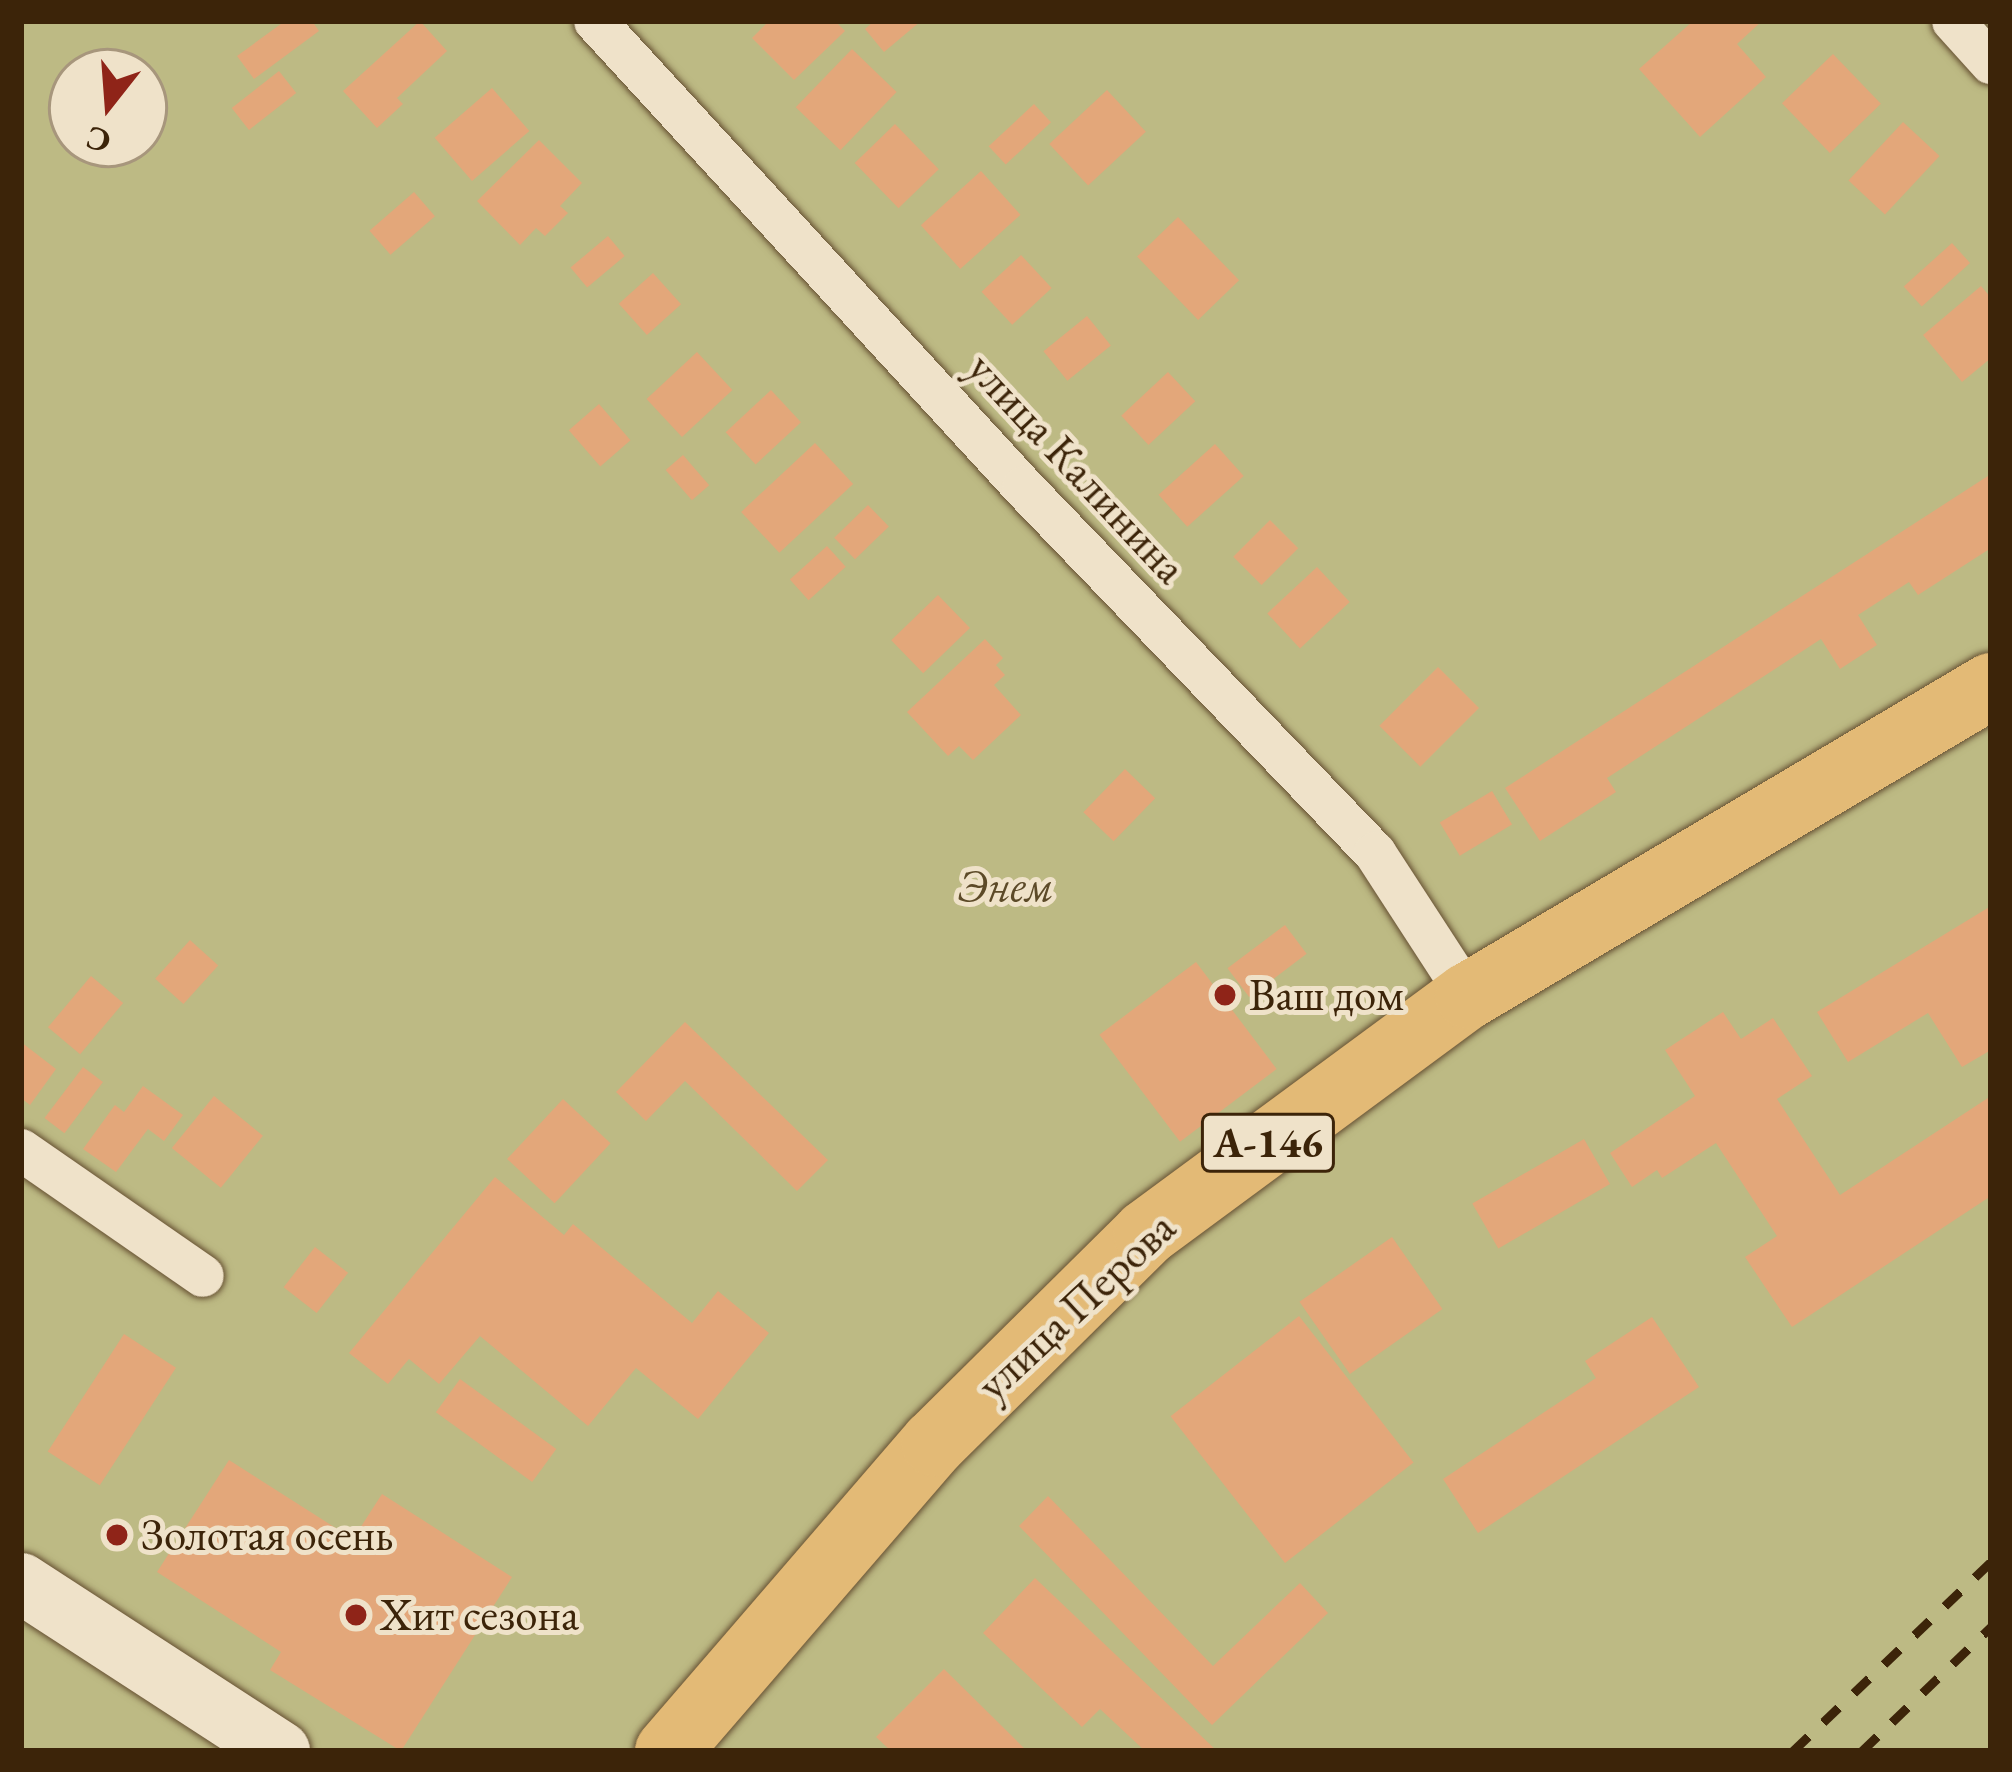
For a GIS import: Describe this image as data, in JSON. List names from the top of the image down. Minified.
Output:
{"streets":{"highway":["А-146","улица Перова"],"street":["улица Калинина"]},"crossings":[["улица Калинина","улица Перова"]],"parks":["Энем"],"places":["Ваш дом","Золотая осень","Хит сезона"],"north":"bottom"}
